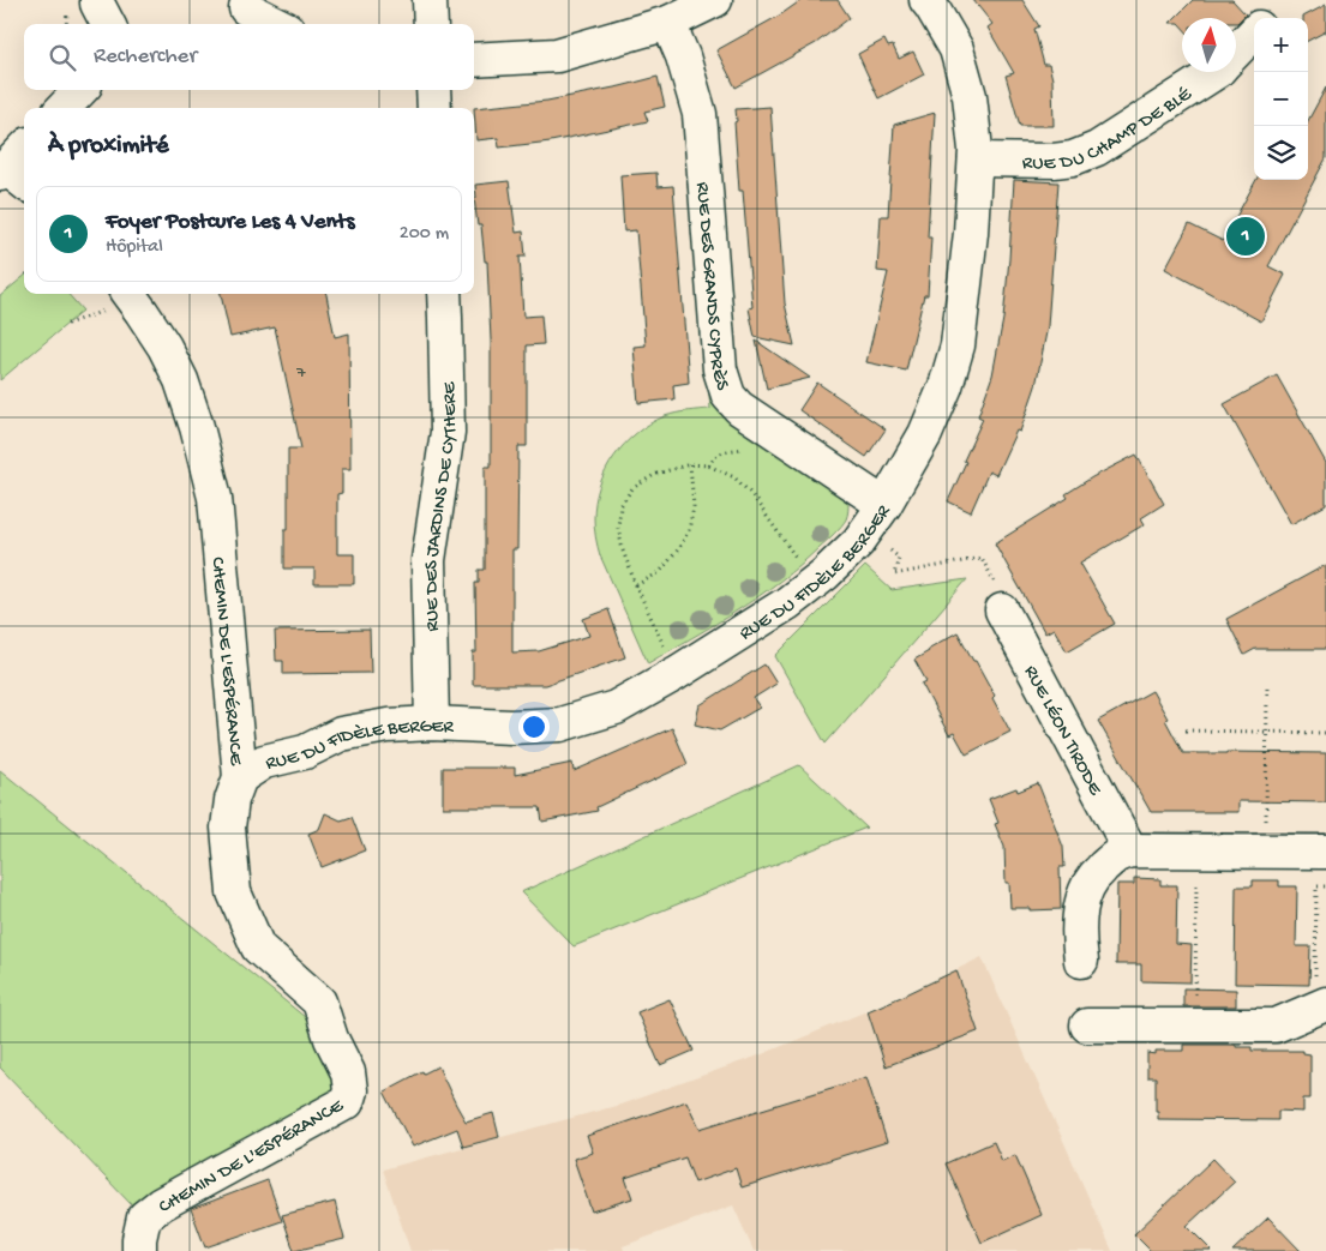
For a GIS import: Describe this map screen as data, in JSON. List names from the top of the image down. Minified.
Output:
{"streets":{"street":["RUE DU CHAMP DE BLÉ","RUE DES GRANDS CYPRÈS","RUE DES JARDINS DE CYTHERE","RUE DU FIDÈLE BERGER","CHEMIN DE L'ESPÉRANCE","RUE LÉON TIRODE"]},"crossings":[["RUE DU CHAMP DE BLÉ","RUE DU FIDÈLE BERGER"],["RUE DES GRANDS CYPRÈS","RUE DU FIDÈLE BERGER"],["RUE DES JARDINS DE CYTHERE","RUE DU FIDÈLE BERGER"],["RUE DU FIDÈLE BERGER","CHEMIN DE L'ESPÉRANCE"]],"house_numbers":["7"],"north":"top","page":{"map_buttons":["+","−"],"search":"Rechercher","heading":"À proximité","list":[{"mark":"1","name":"Foyer Postcure Les 4 Vents","note":"Hôpital","value":"200 m"}],"pins":"1"}}
